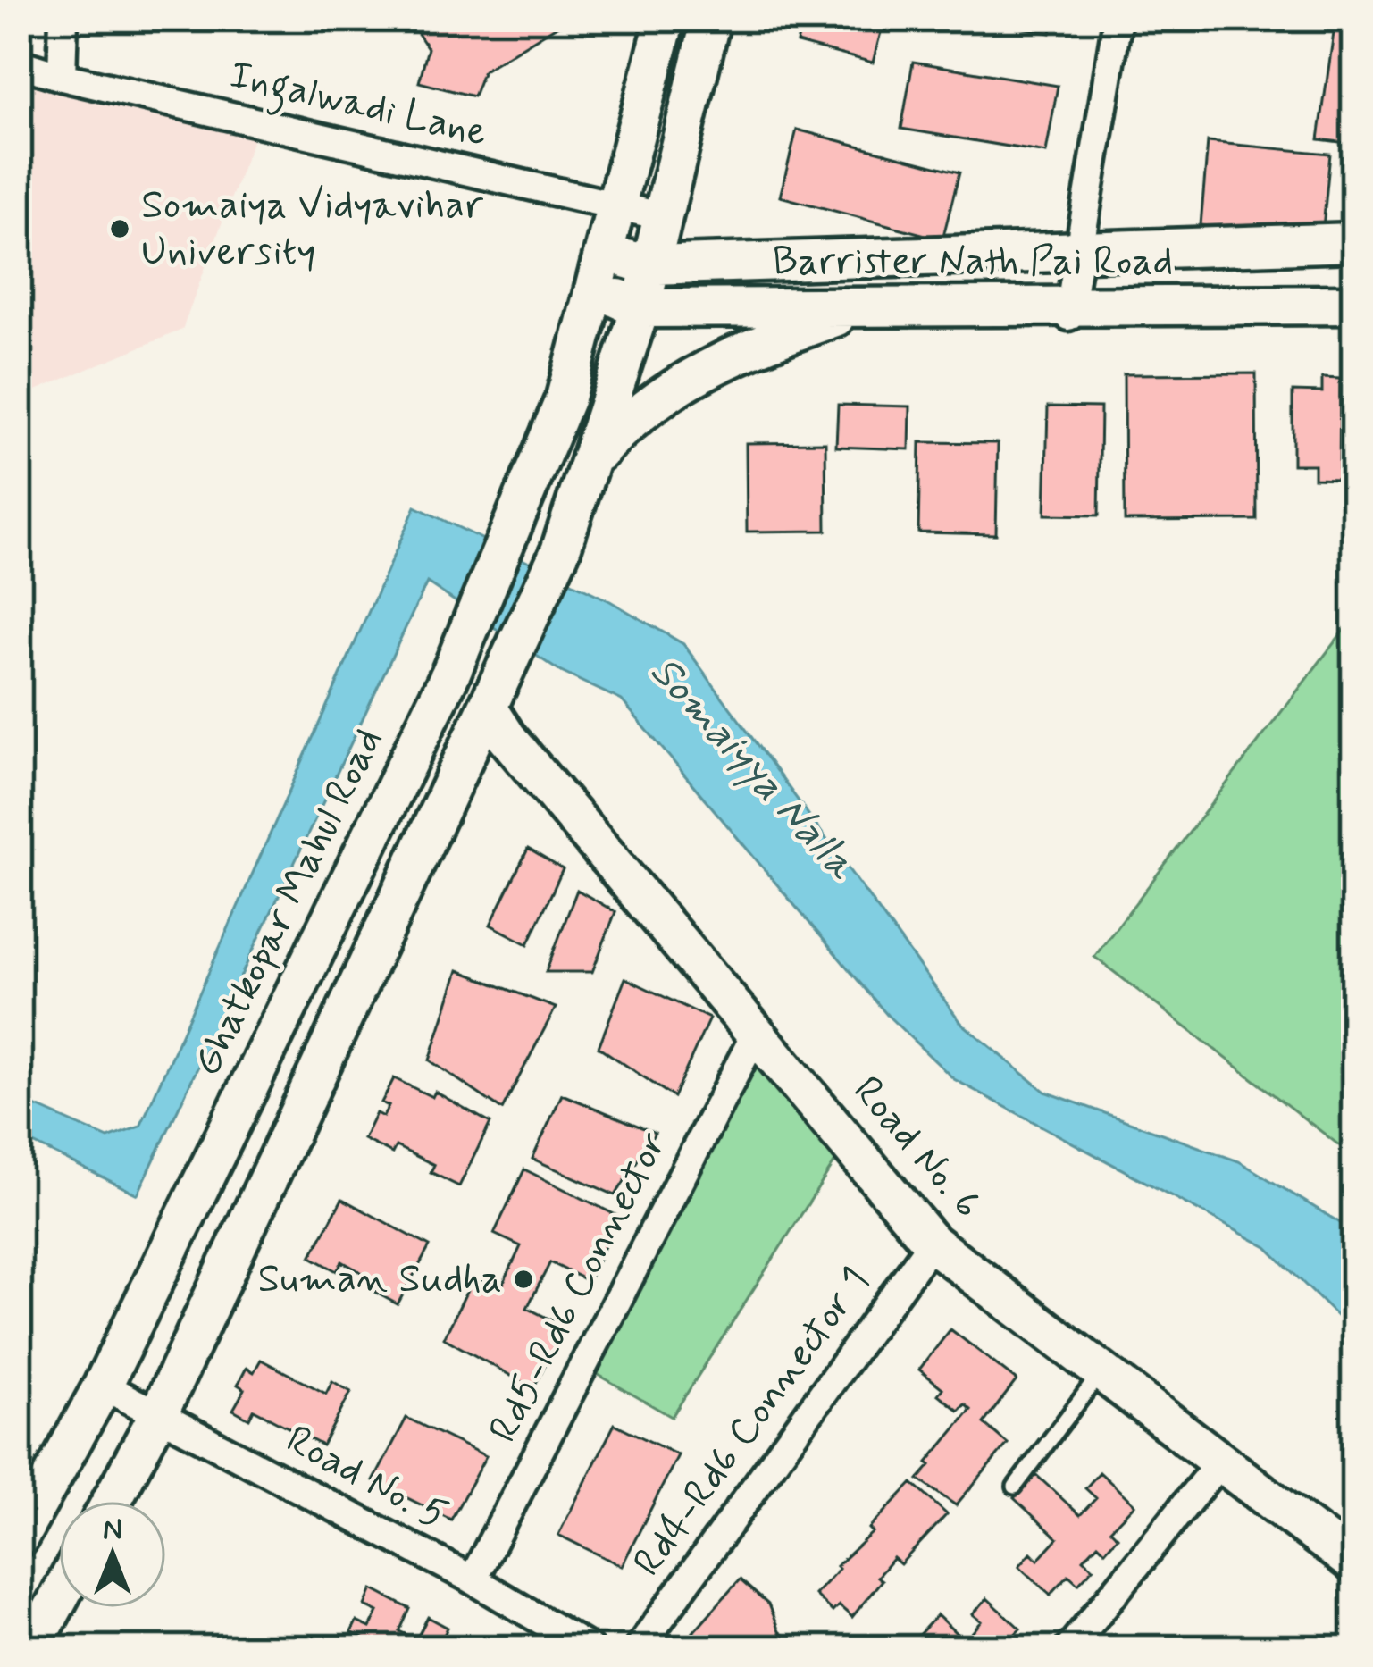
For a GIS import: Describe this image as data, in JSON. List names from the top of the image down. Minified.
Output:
{"streets":{"street":["Ingalwadi Lane","Barrister Nath Pai Road","Ghatkopar Mahul Road","Road No. 6","Rd5-Rd6 Connector","Rd4-Rd6 Connector 1","Road No. 5"]},"crossings":[["Ingalwadi Lane","Ghatkopar Mahul Road"],["Barrister Nath Pai Road","Ghatkopar Mahul Road"],["Ghatkopar Mahul Road","Road No. 5"],["Road No. 6","Rd5-Rd6 Connector"],["Road No. 6","Rd4-Rd6 Connector 1"],["Rd5-Rd6 Connector","Road No. 5"]],"water":["Somaiyya Nalla"],"places":["Somaiya Vidyavihar University","Suman Sudha"],"north":"top"}
